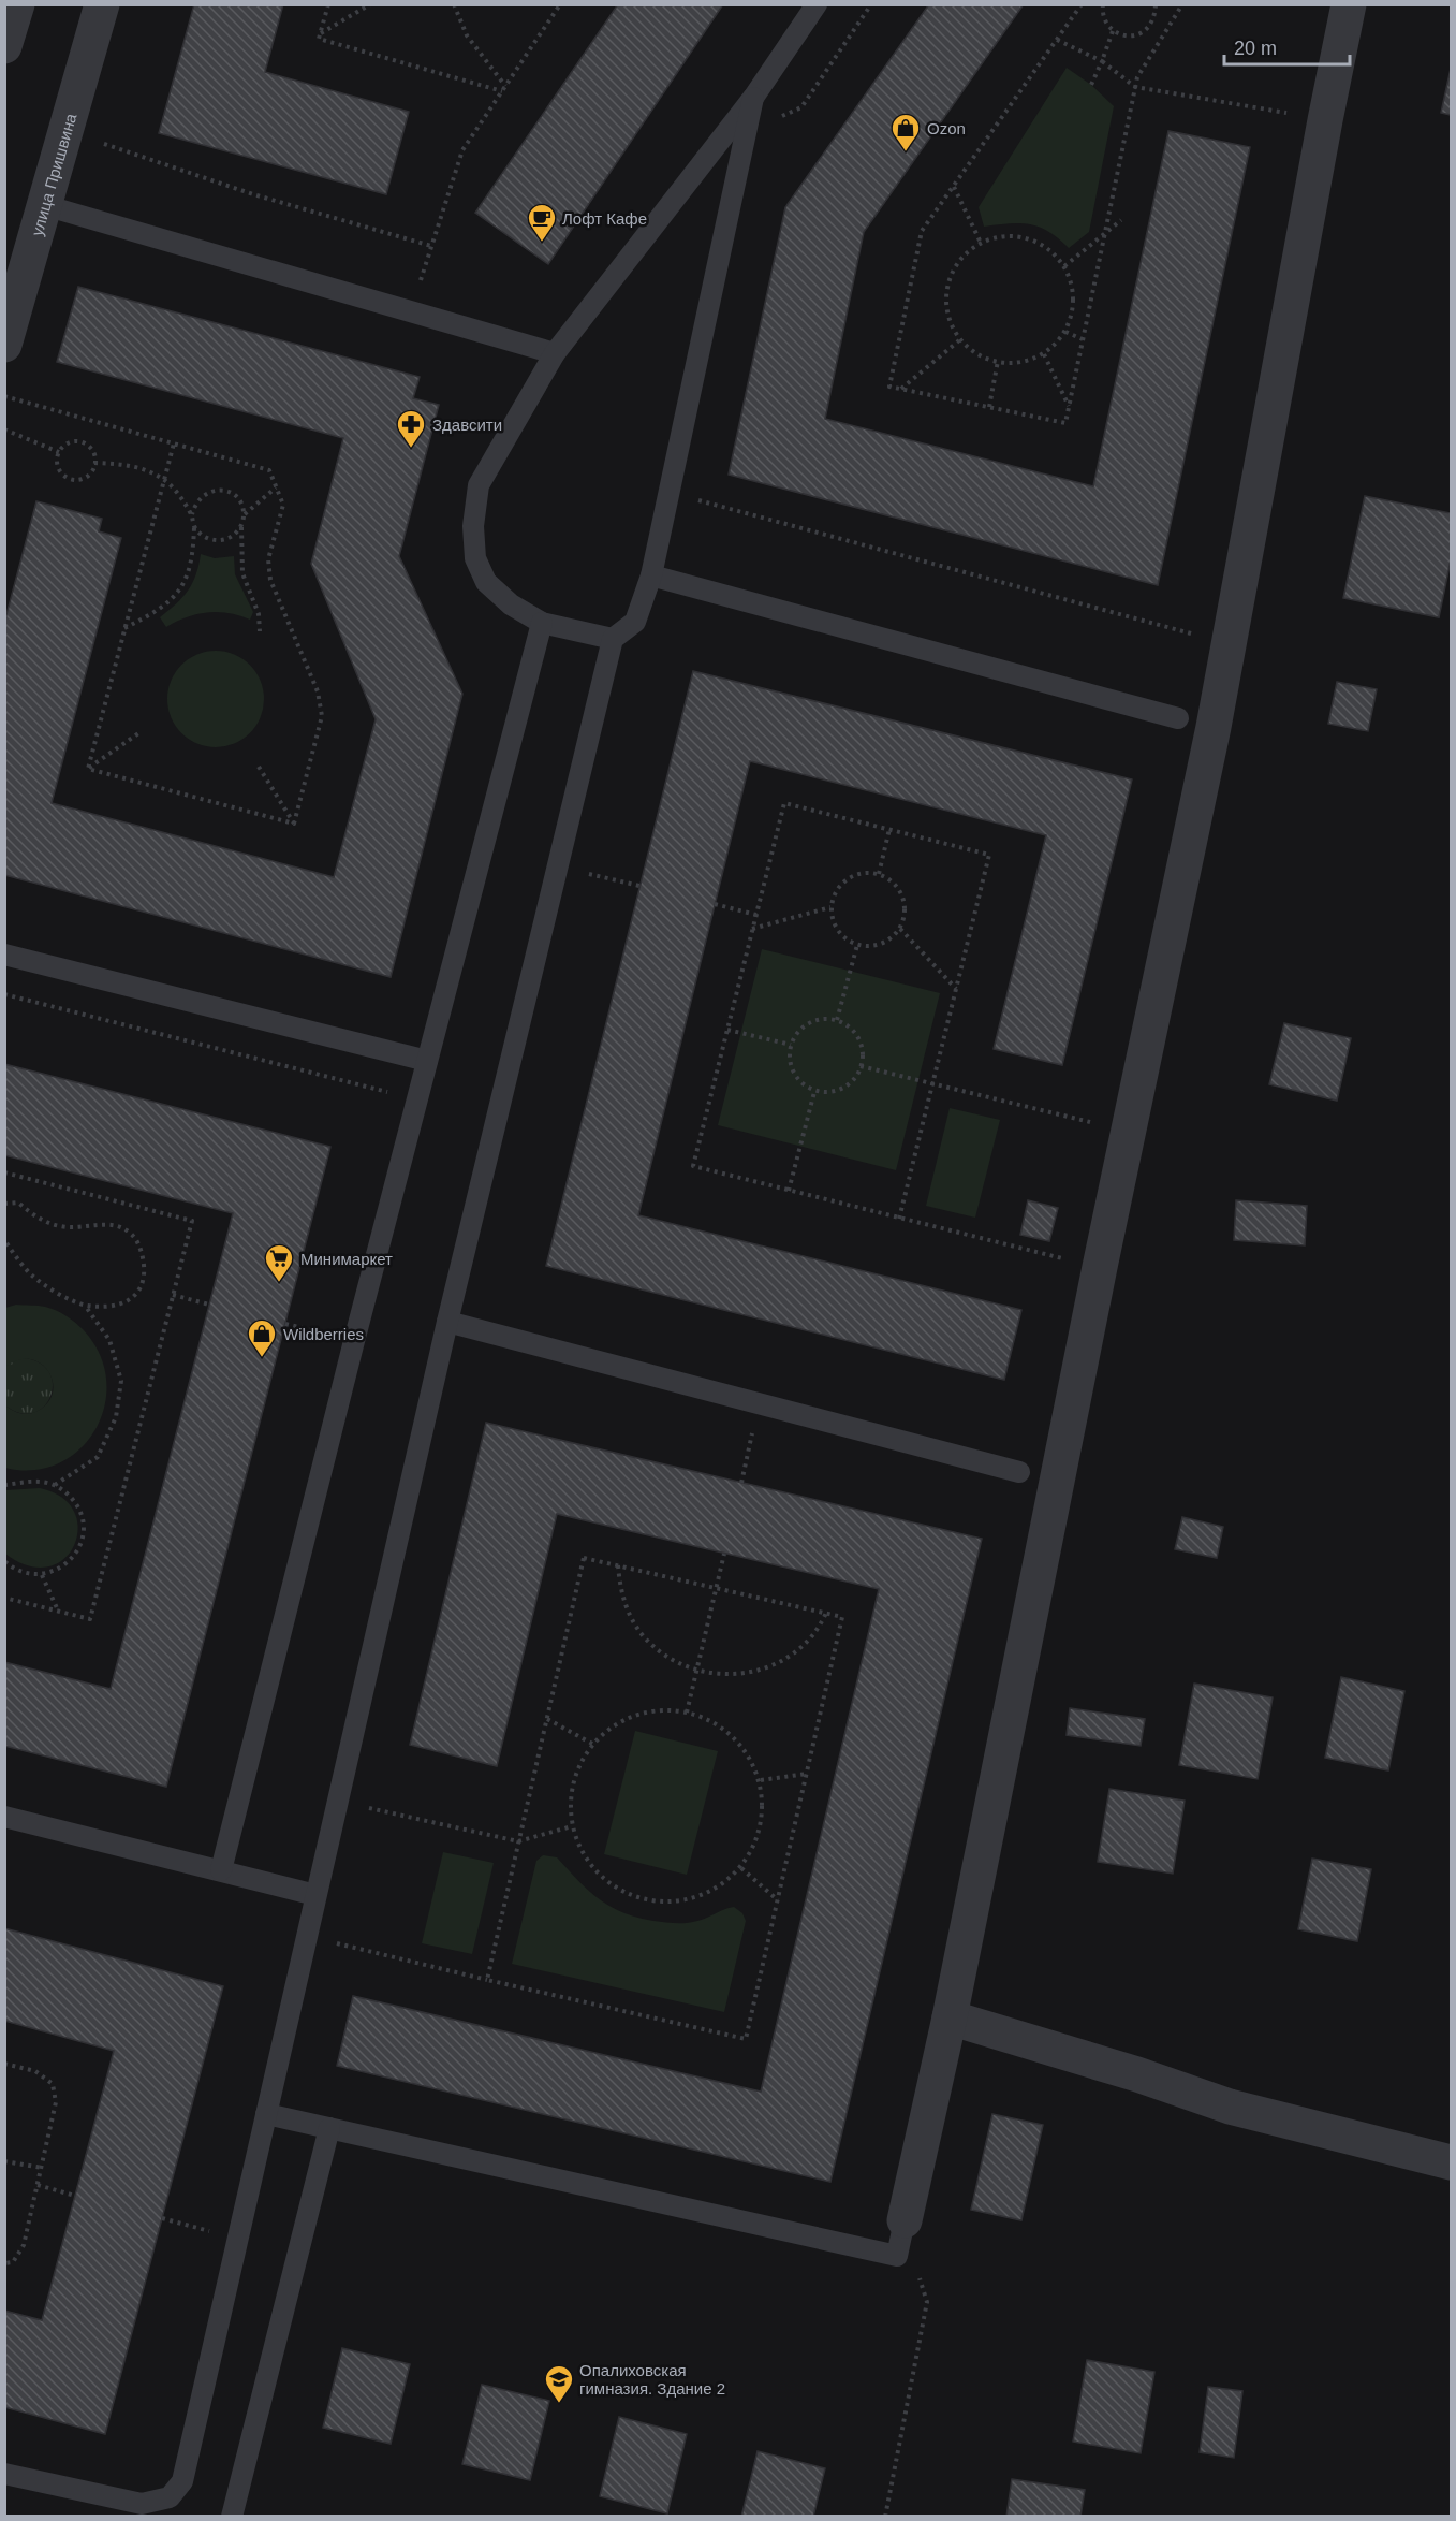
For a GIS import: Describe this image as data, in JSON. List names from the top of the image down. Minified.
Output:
{"streets":{"street":["улица Пришвина"]},"places":{"shop":["Ozon","Wildberries"],"cafe":["Лофт Кафе"],"pharmacy":["Здавсити"],"supermarket":["Минимаркет"],"school or university":["Опалиховская гимназия. Здание 2"]},"scale_bar":"20 m"}
